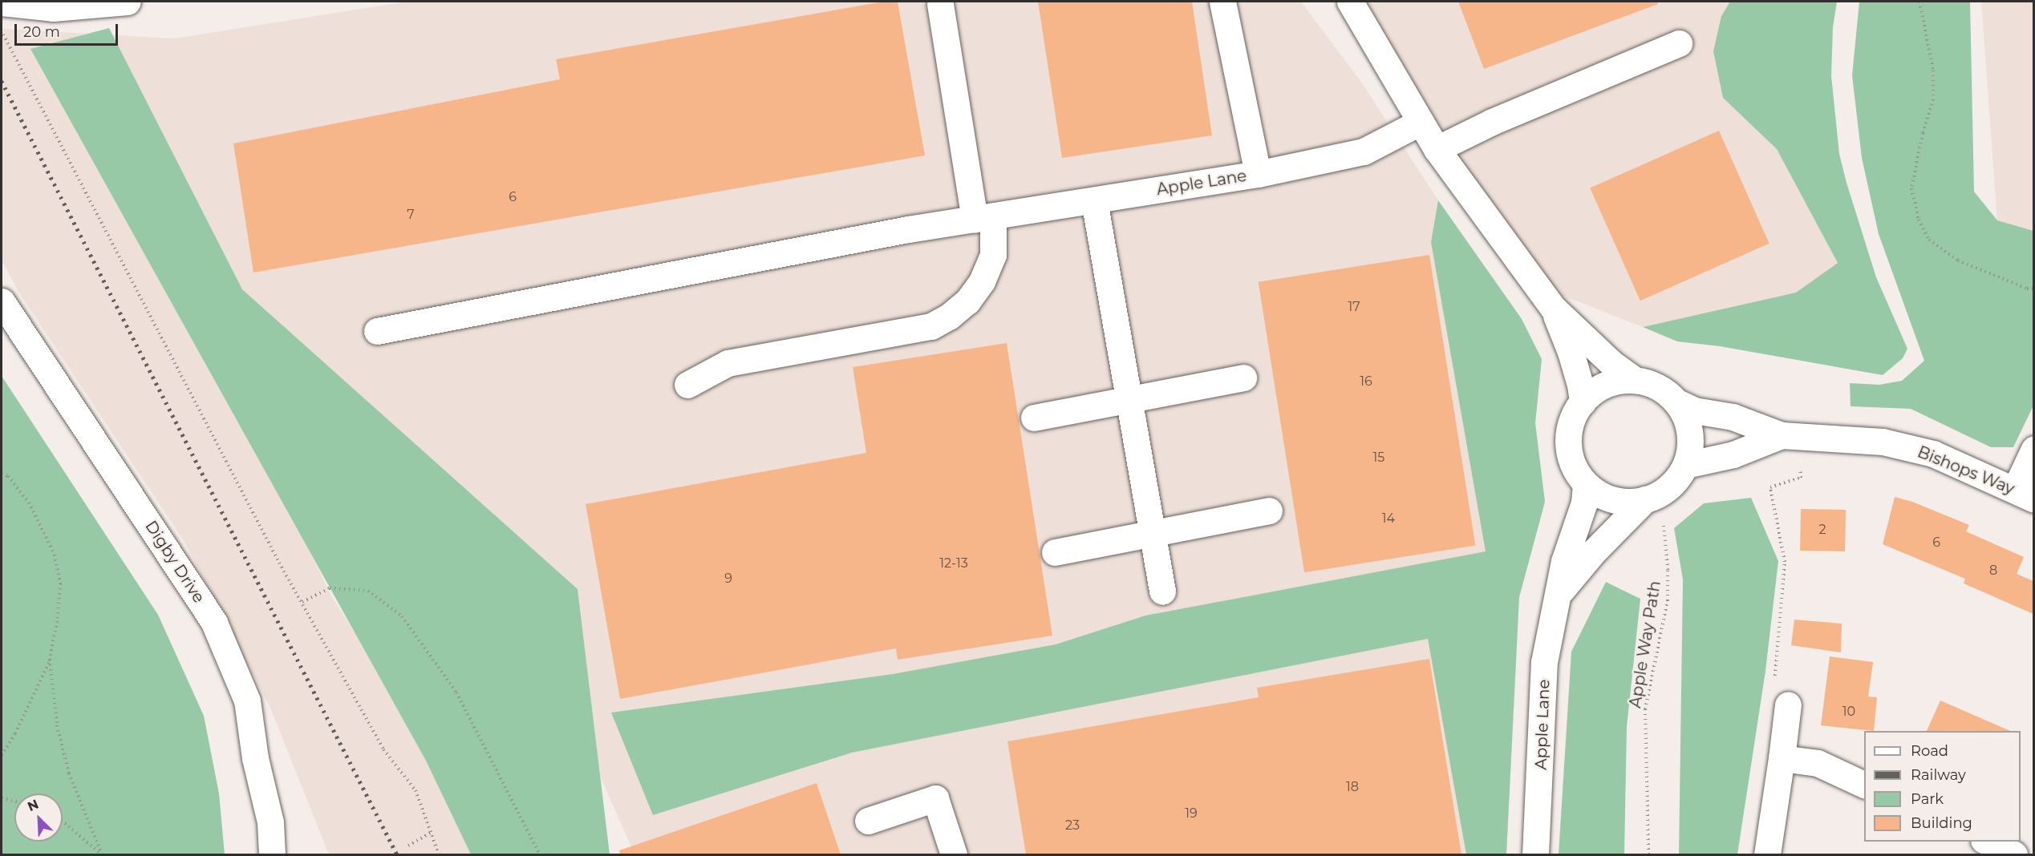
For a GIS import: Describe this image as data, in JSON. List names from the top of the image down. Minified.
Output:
{"streets":{"street":["Apple Lane","Bishops Way","Digby Drive"],"path":["Apple Way Path"]},"crossings":[["Apple Lane","Bishops Way"],["Apple Lane","Apple Way Path"],["Bishops Way","Apple Way Path"]],"house_numbers":["6","7","17","16","15","14","2","6","12-13","8","9","10","18","19","23"],"legend":["Road","Railway","Park","Building"],"scale_bar":"20 m","north":"top left"}
